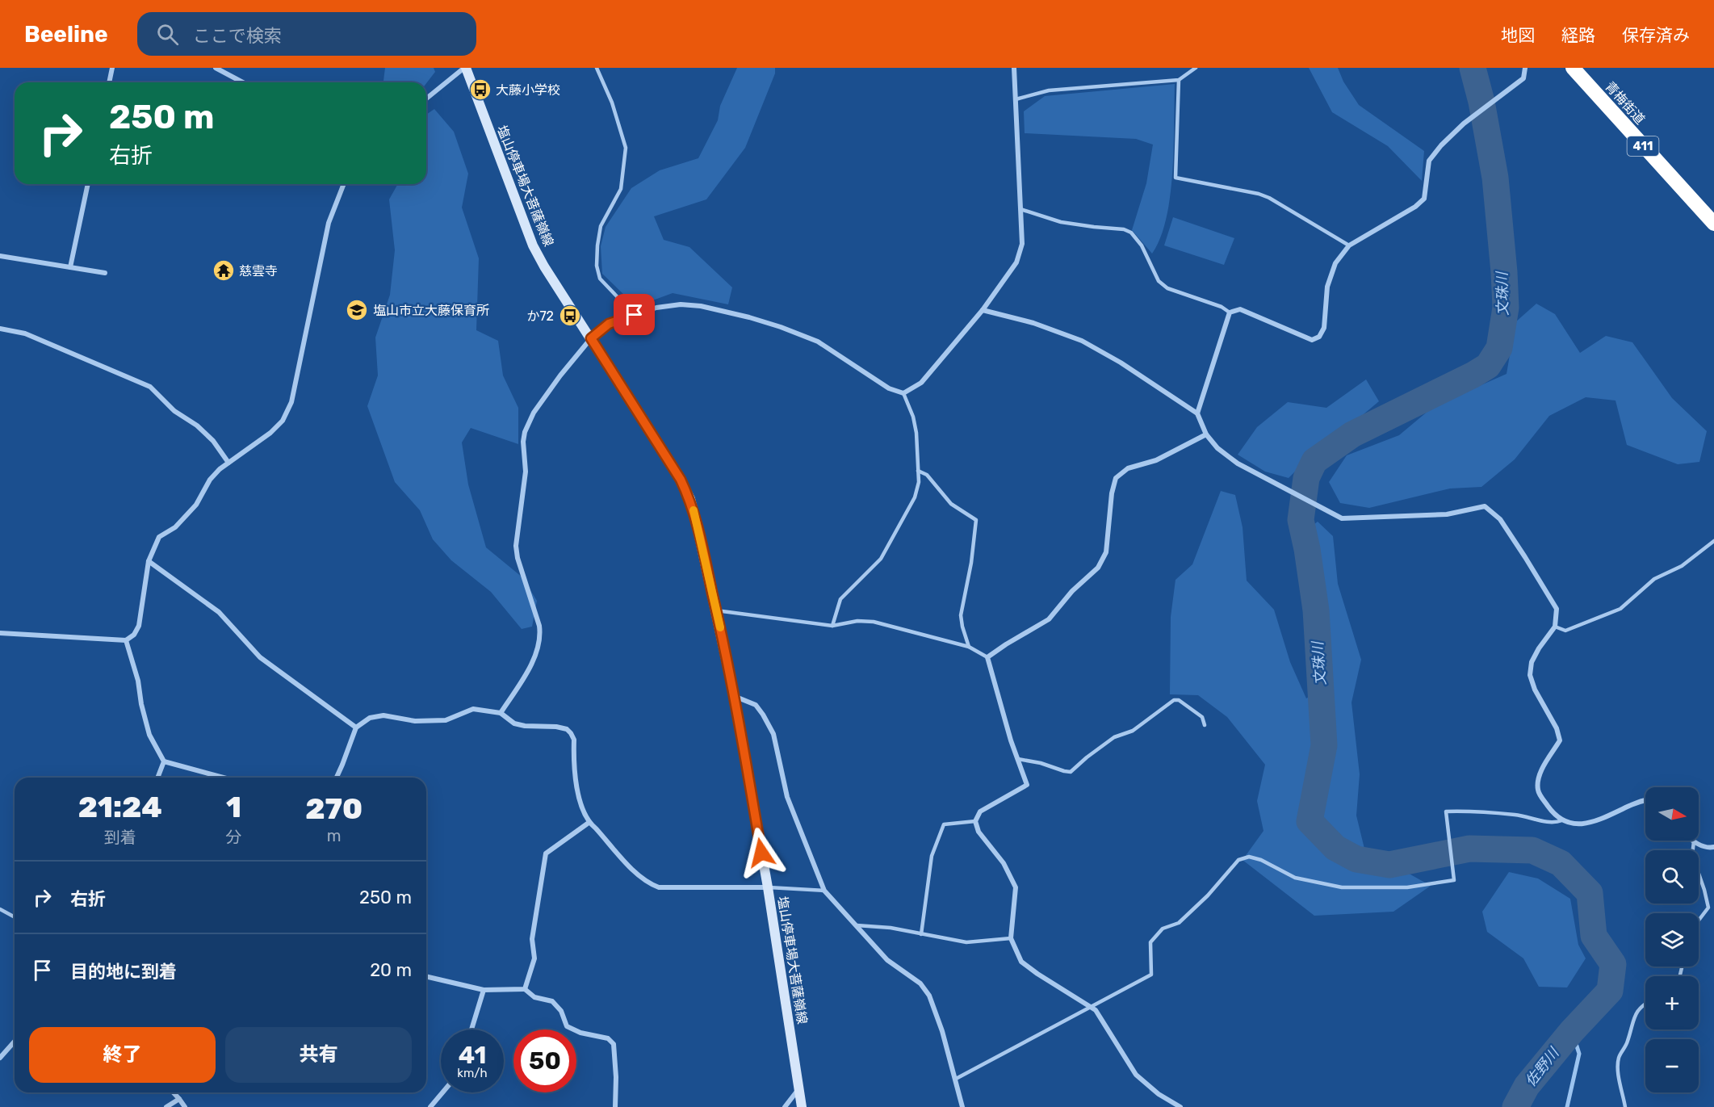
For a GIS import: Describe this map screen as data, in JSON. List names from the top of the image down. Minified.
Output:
{"streets":{"highway":["青梅街道","411"],"main road":["塩山停車場大菩薩嶺線"]},"water":["文珠川","佐野川"],"places":{"bus stop":["大藤小学校","か72"],"temple":["慈雲寺"],"school or university":["塩山市立大藤保育所"]},"north":"right","page":{"header":"Beeline","search":"ここで検索","nav":["地図","経路","保存済み"],"turn":["250 m","右折"],"eta":["21:24","到着","1","分","270","m"],"map_buttons":["+","−"],"list":[{"name":"右折","value":"250 m"},{"name":"目的地に到着","value":"20 m"}],"buttons":["終了","共有"],"speed":"41 km/h","limit":"50"}}
